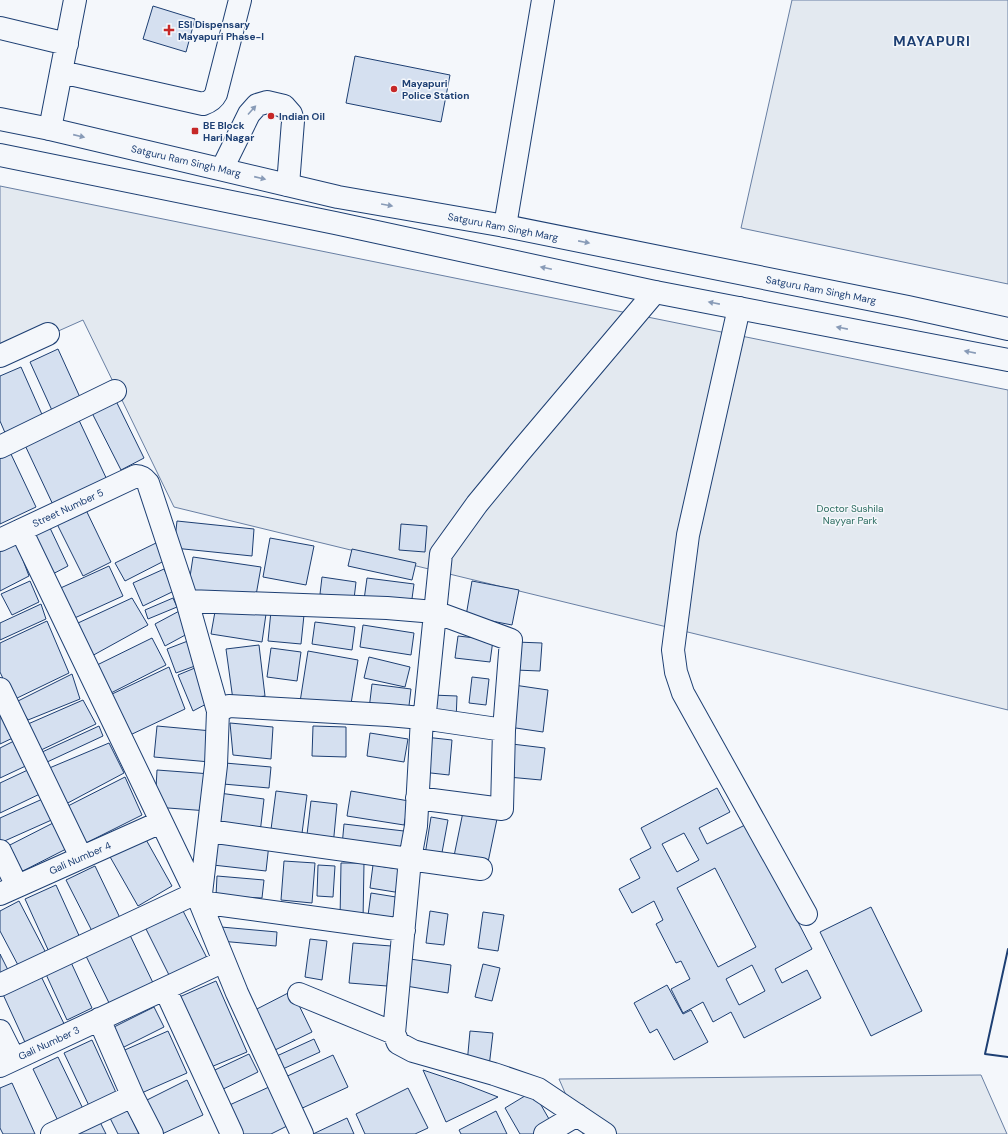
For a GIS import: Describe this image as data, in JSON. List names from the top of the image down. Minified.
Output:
{"streets":{"street":["Satguru Ram Singh Marg","Street Number 5","Gali Number 4","Gali Number 3"]},"districts":["MAYAPURI"],"parks":["Doctor Sushila Nayyar Park"],"places":{"health":["ESI Dispensary Mayapuri Phase-I"],"other":["Mayapuri Police Station","Indian Oil"],"transit":["BE Block Hari Nagar"]}}
